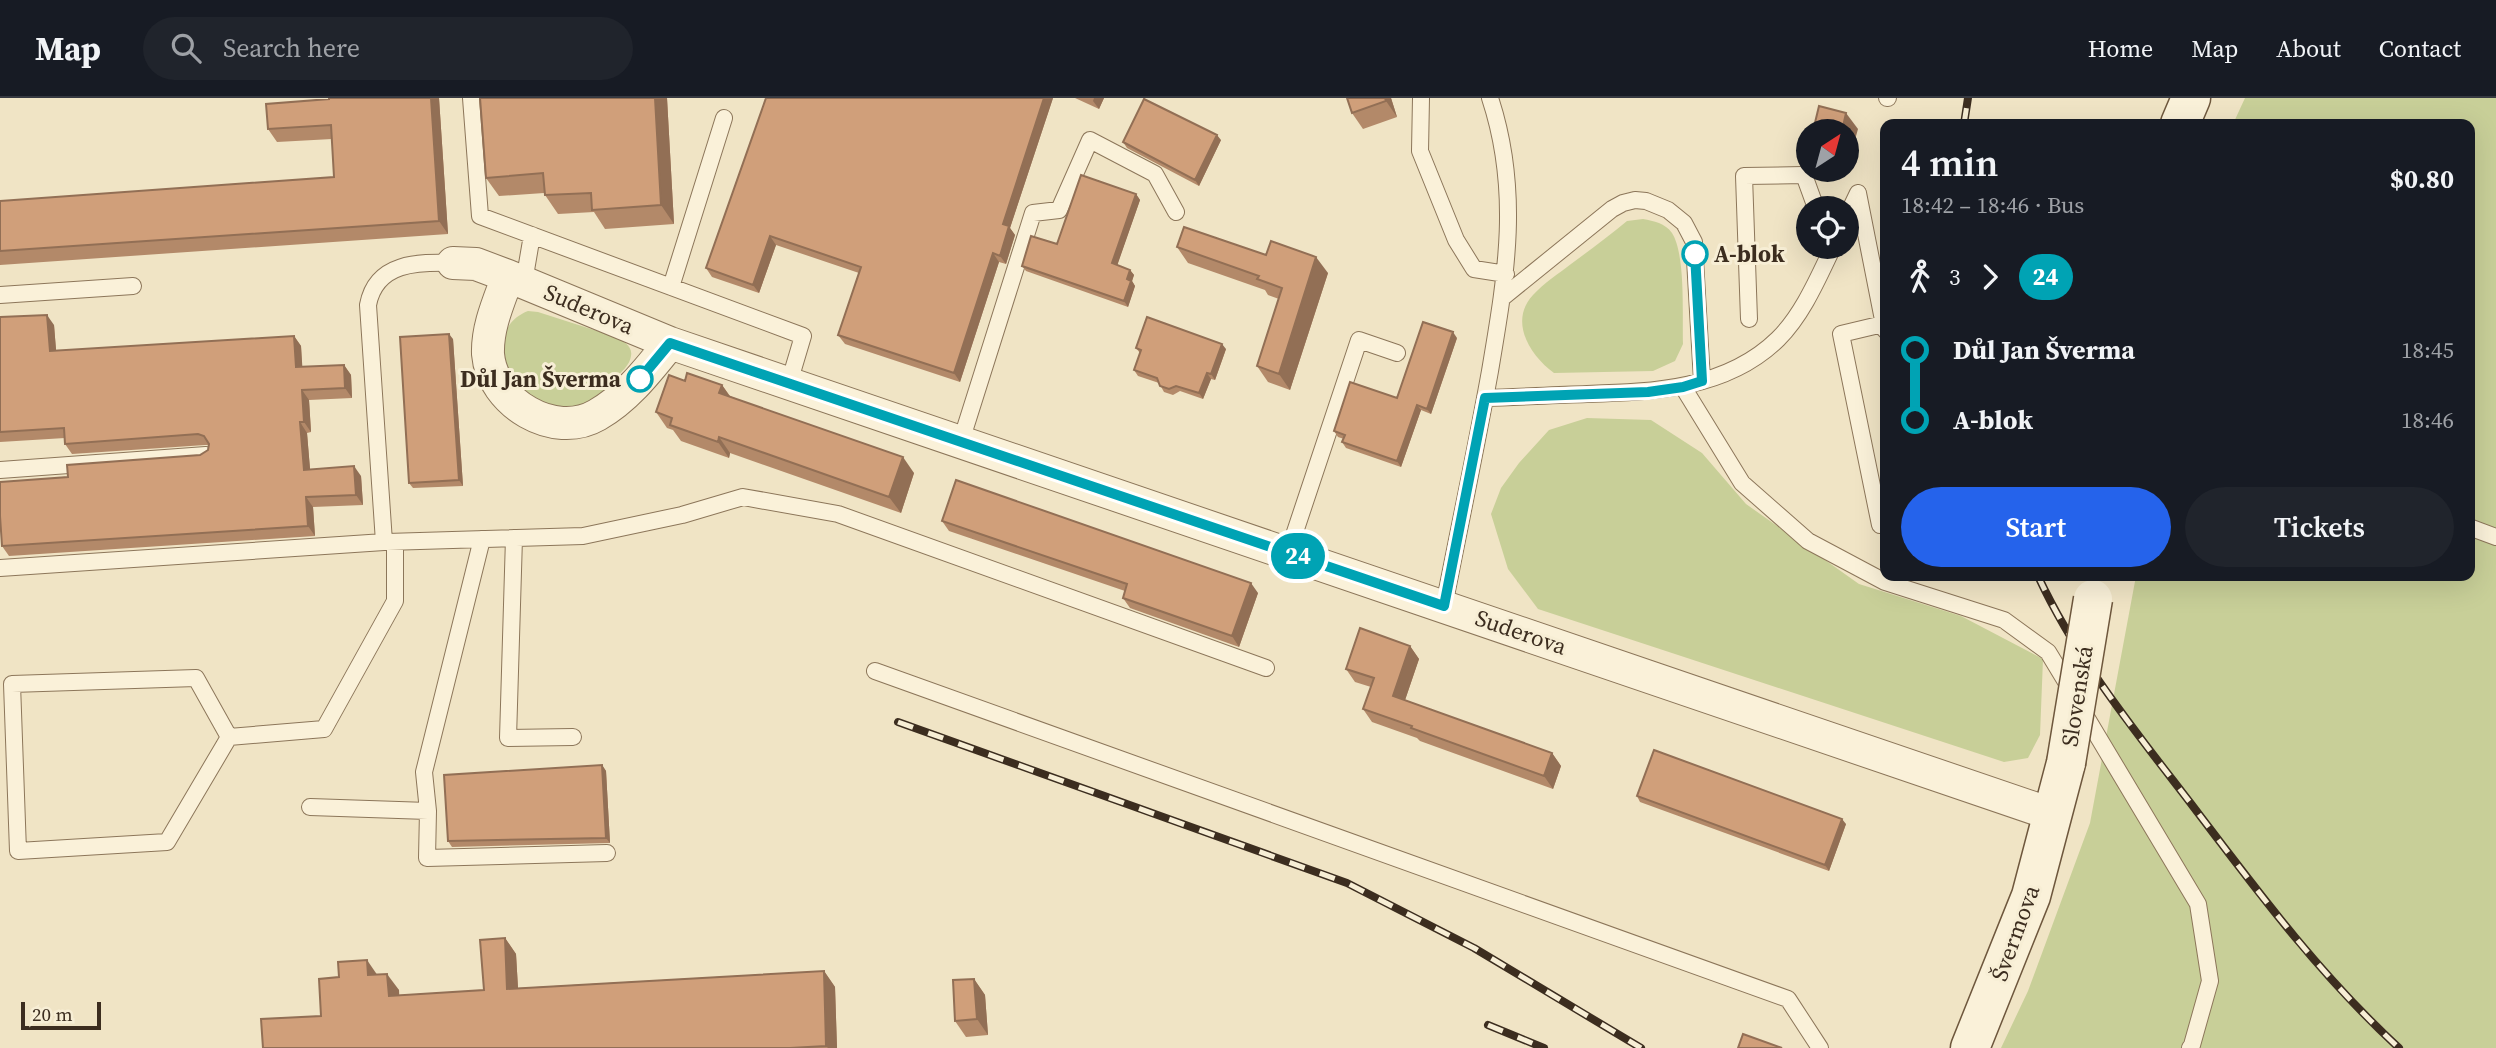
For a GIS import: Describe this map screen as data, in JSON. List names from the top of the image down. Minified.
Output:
{"streets":{"street":["Suderova","Slovenská","Švermova"]},"crossings":[["Suderova","Slovenská"],["Suderova","Švermova"],["Slovenská","Švermova"]],"places":["A-blok","Důl Jan Šverma"],"lines":["bus line 24"],"scale_bar":"20 m","north":"top right","page":{"header":"Map","search":"Search here","nav":["Home","Map","About","Contact"],"on_map":"24","heading":["4 min","18:42 – 18:46 · Bus","$0.80"],"legs":["3","24"],"list":[{"name":"Důl Jan Šverma","value":"18:45"},{"name":"A-blok","value":"18:46"}],"buttons":["Start","Tickets"],"scale":"20 m"}}
